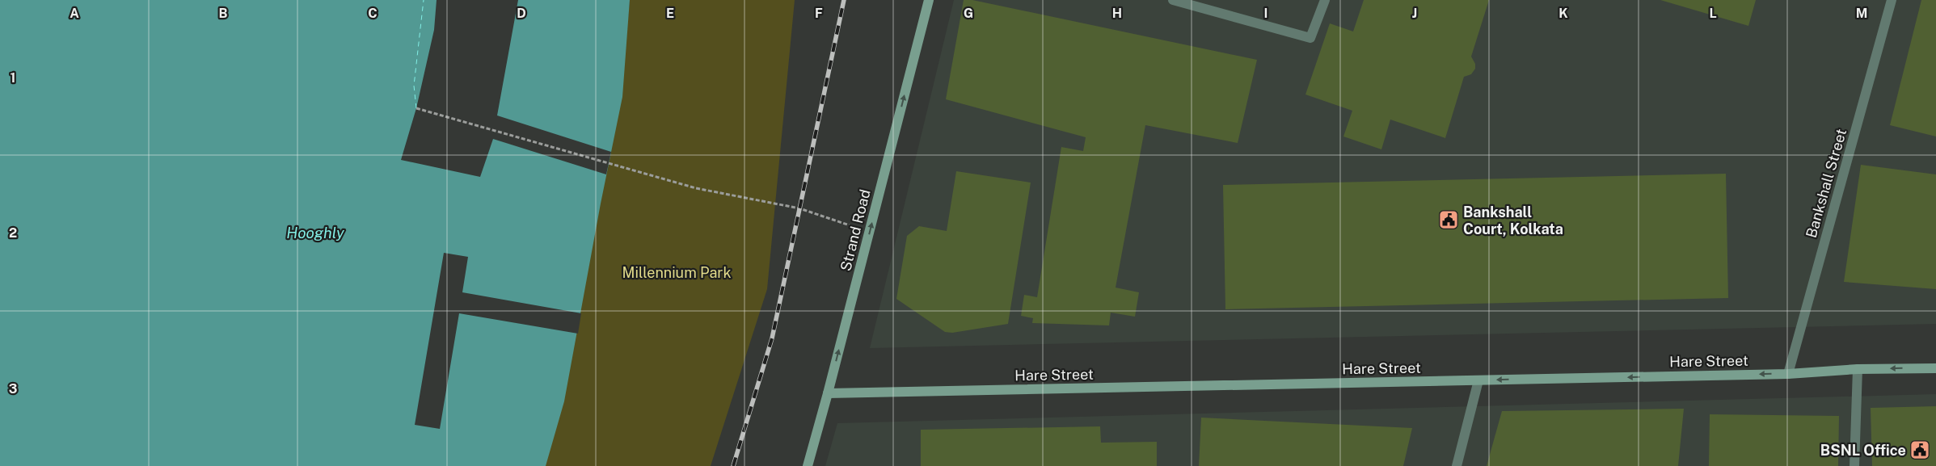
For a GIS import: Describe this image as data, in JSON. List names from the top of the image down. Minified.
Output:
{"streets":{"street":["Bankshall Street","Strand Road","Hare Street"]},"crossings":[["Bankshall Street","Hare Street"],["Strand Road","Hare Street"]],"one_way":["Strand Road","Hare Street"],"water":["Hooghly"],"parks":["Millennium Park"],"places":{"public building":["Bankshall Court, Kolkata","BSNL Office"]},"grid":{"columns":["A","B","C","D","E","F","G","H","I","J","K","L","M"],"rows":["1","2","3"]}}
